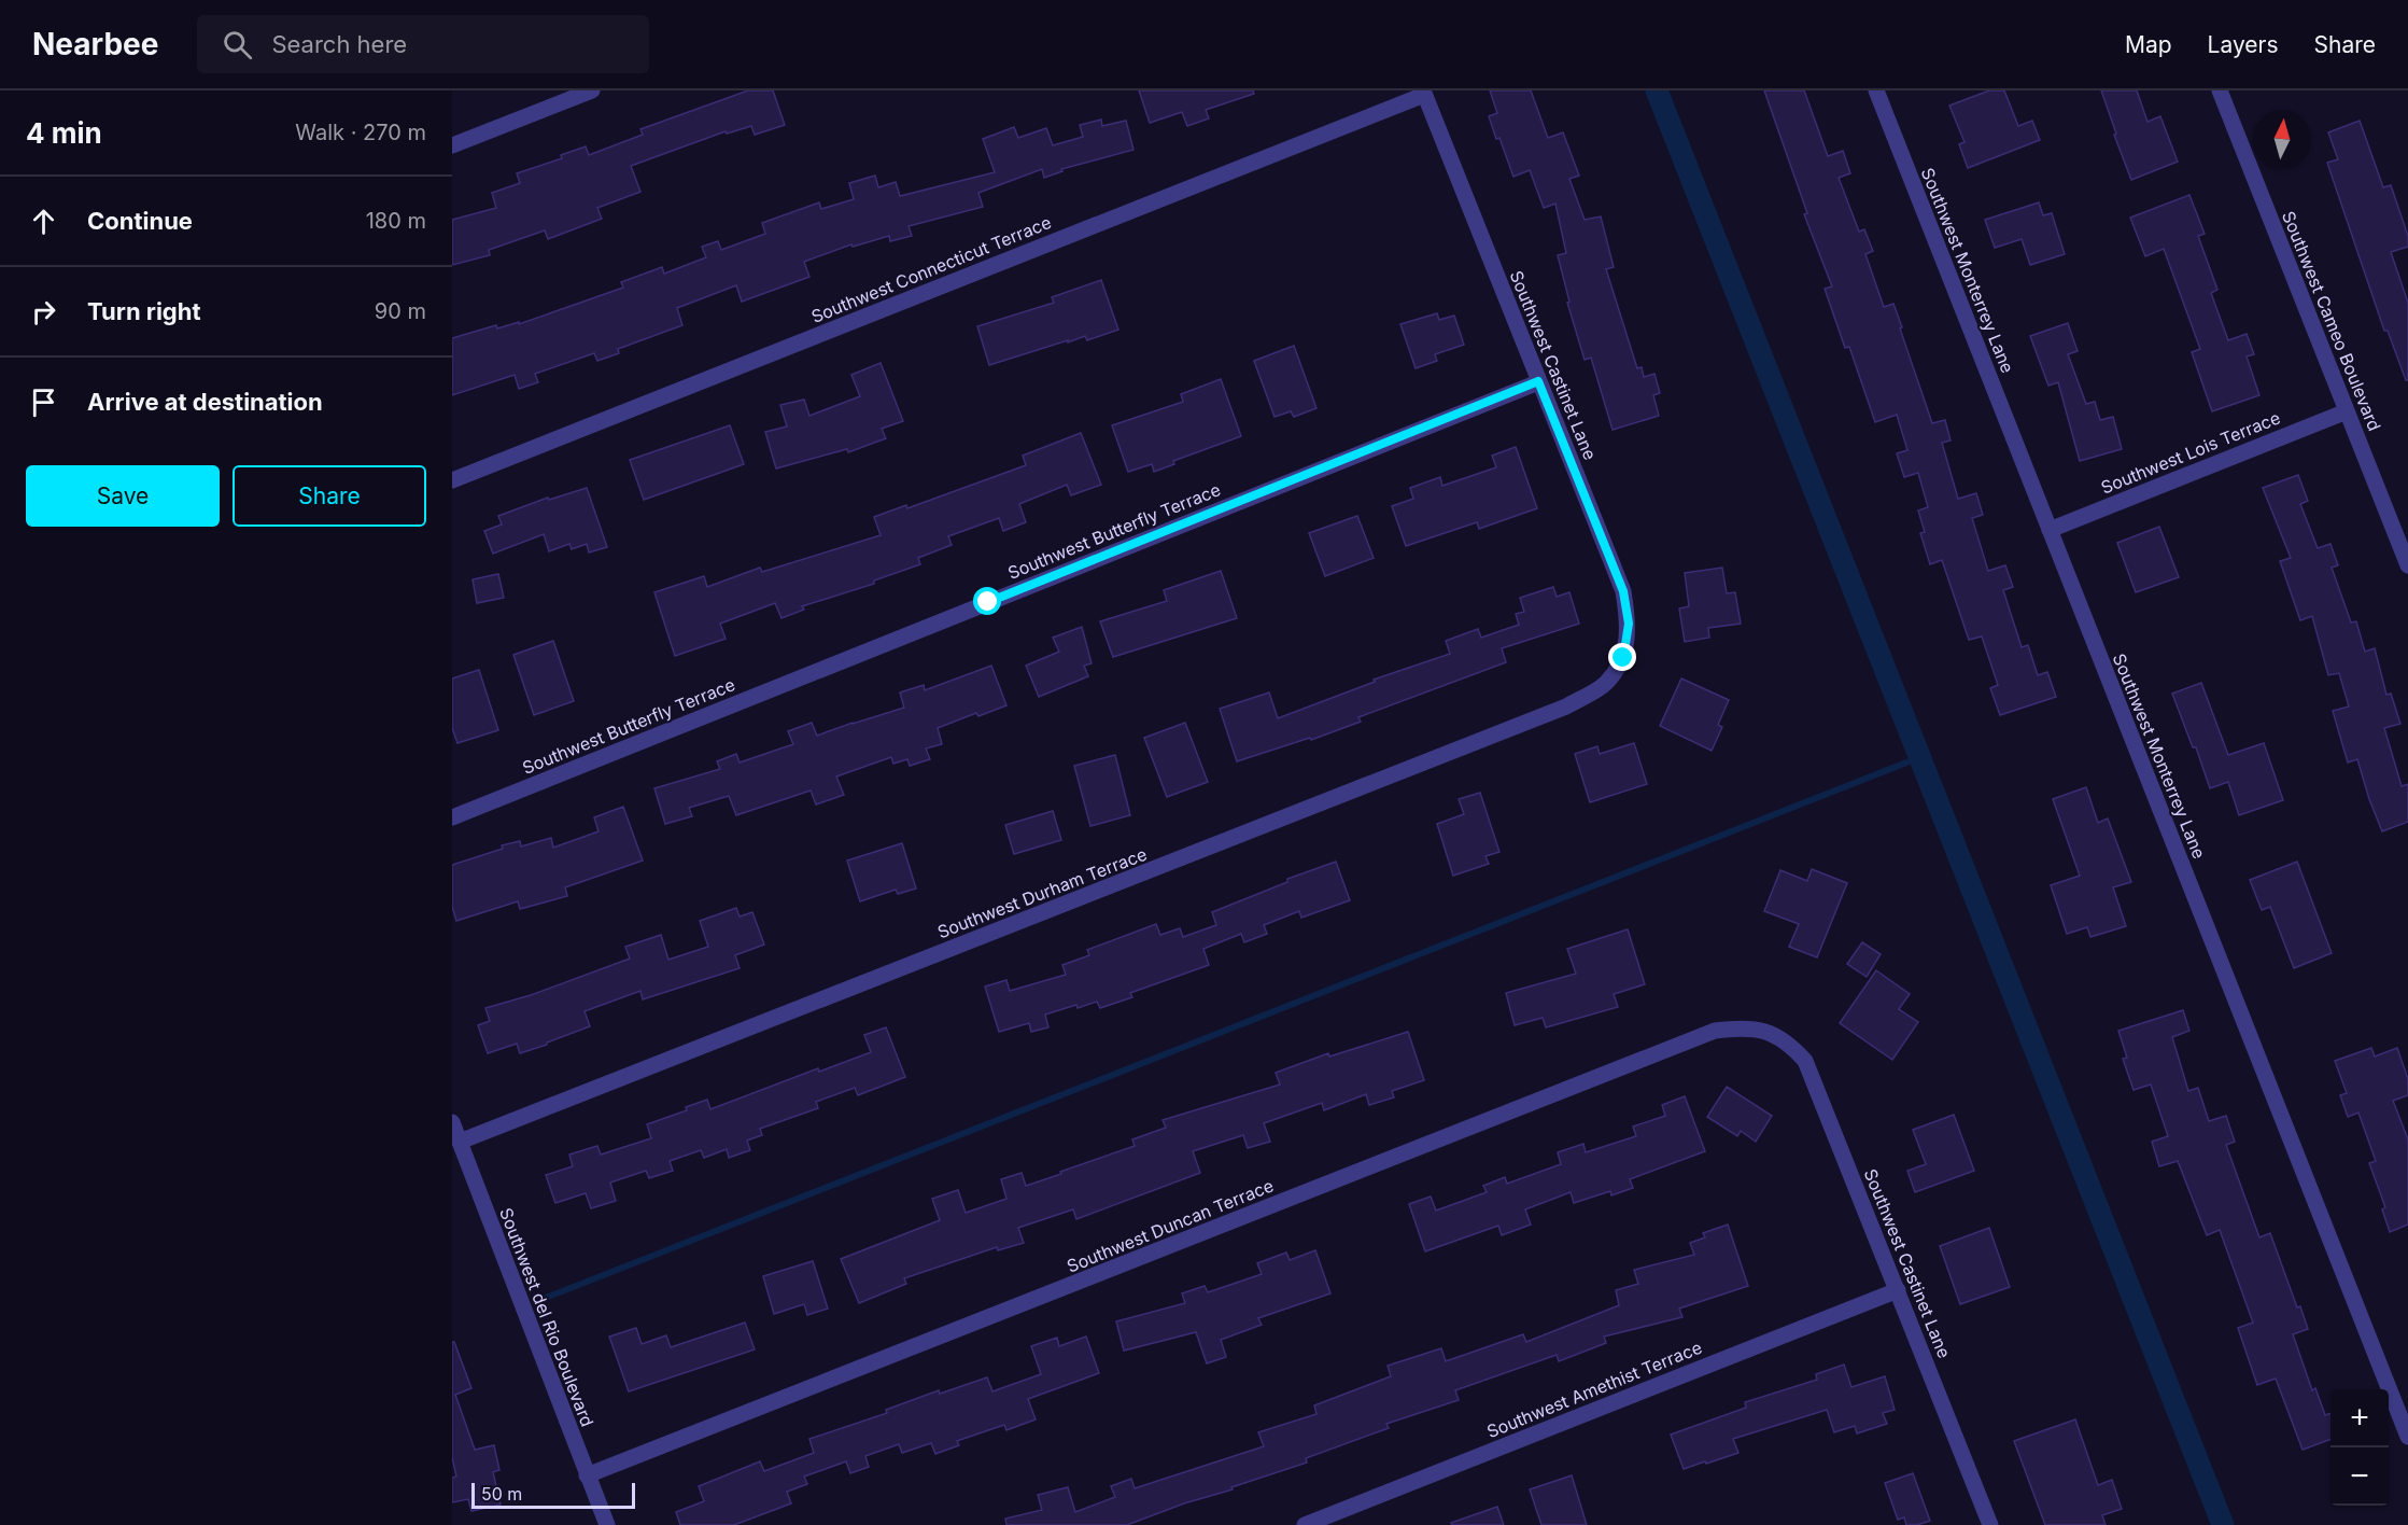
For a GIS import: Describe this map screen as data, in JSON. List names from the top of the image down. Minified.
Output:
{"streets":{"street":["Southwest Connecticut Terrace","Southwest Monterrey Lane","Southwest Cameo Boulevard","Southwest Castinet Lane","Southwest Lois Terrace","Southwest Butterfly Terrace","Southwest Durham Terrace","Southwest Duncan Terrace","Southwest del Rio Boulevard","Southwest Amethist Terrace"]},"crossings":[["Southwest Connecticut Terrace","Southwest Castinet Lane"],["Southwest Monterrey Lane","Southwest Lois Terrace"],["Southwest Cameo Boulevard","Southwest Lois Terrace"],["Southwest Castinet Lane","Southwest Butterfly Terrace"],["Southwest Castinet Lane","Southwest Durham Terrace"],["Southwest Castinet Lane","Southwest Duncan Terrace"],["Southwest Castinet Lane","Southwest Amethist Terrace"],["Southwest Durham Terrace","Southwest del Rio Boulevard"],["Southwest Duncan Terrace","Southwest del Rio Boulevard"]],"scale_bar":"50 m","north":"top","page":{"header":"Nearbee","search":"Search here","nav":["Map","Layers","Share"],"heading":["4 min","Walk · 270 m"],"list":[["Continue","180 m"],["Turn right","90 m"],"Arrive at destination"],"buttons":["Save","Share"],"map_buttons":["+","−"],"scale":"50 m"}}
